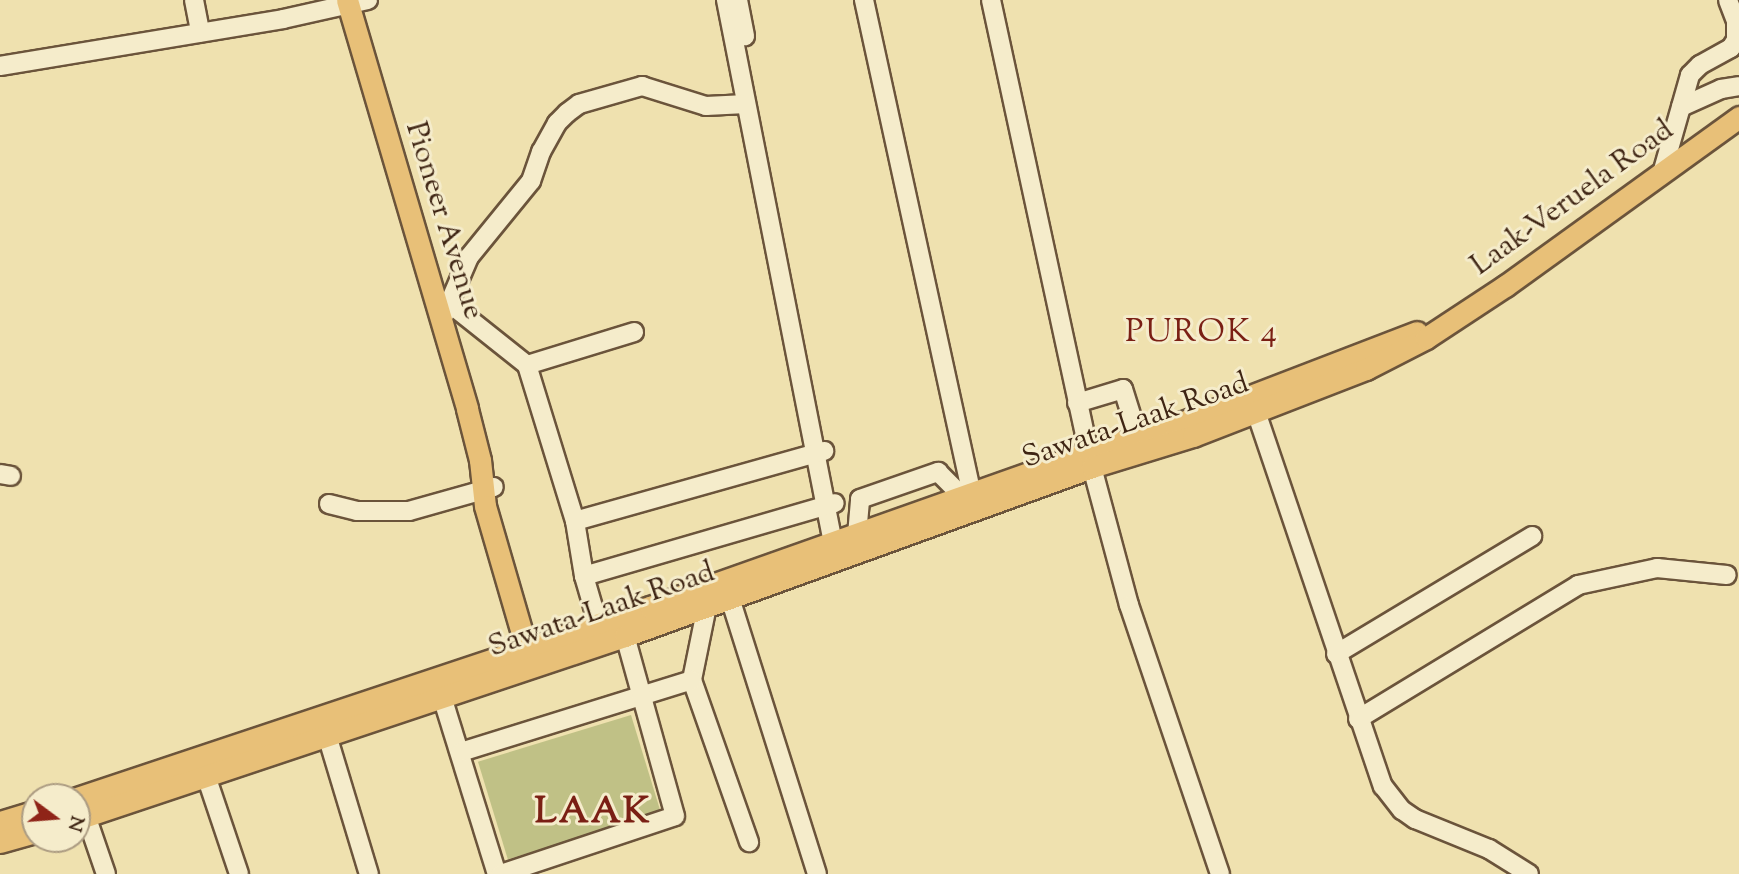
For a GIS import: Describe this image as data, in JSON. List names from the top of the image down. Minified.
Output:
{"streets":{"main road":["Laak-Veruela Road","Pioneer Avenue","Sawata-Laak Road"]},"crossings":[["Laak-Veruela Road","Sawata-Laak Road"],["Pioneer Avenue","Sawata-Laak Road"]],"districts":["PUROK 4","LAAK"],"north":"right"}
